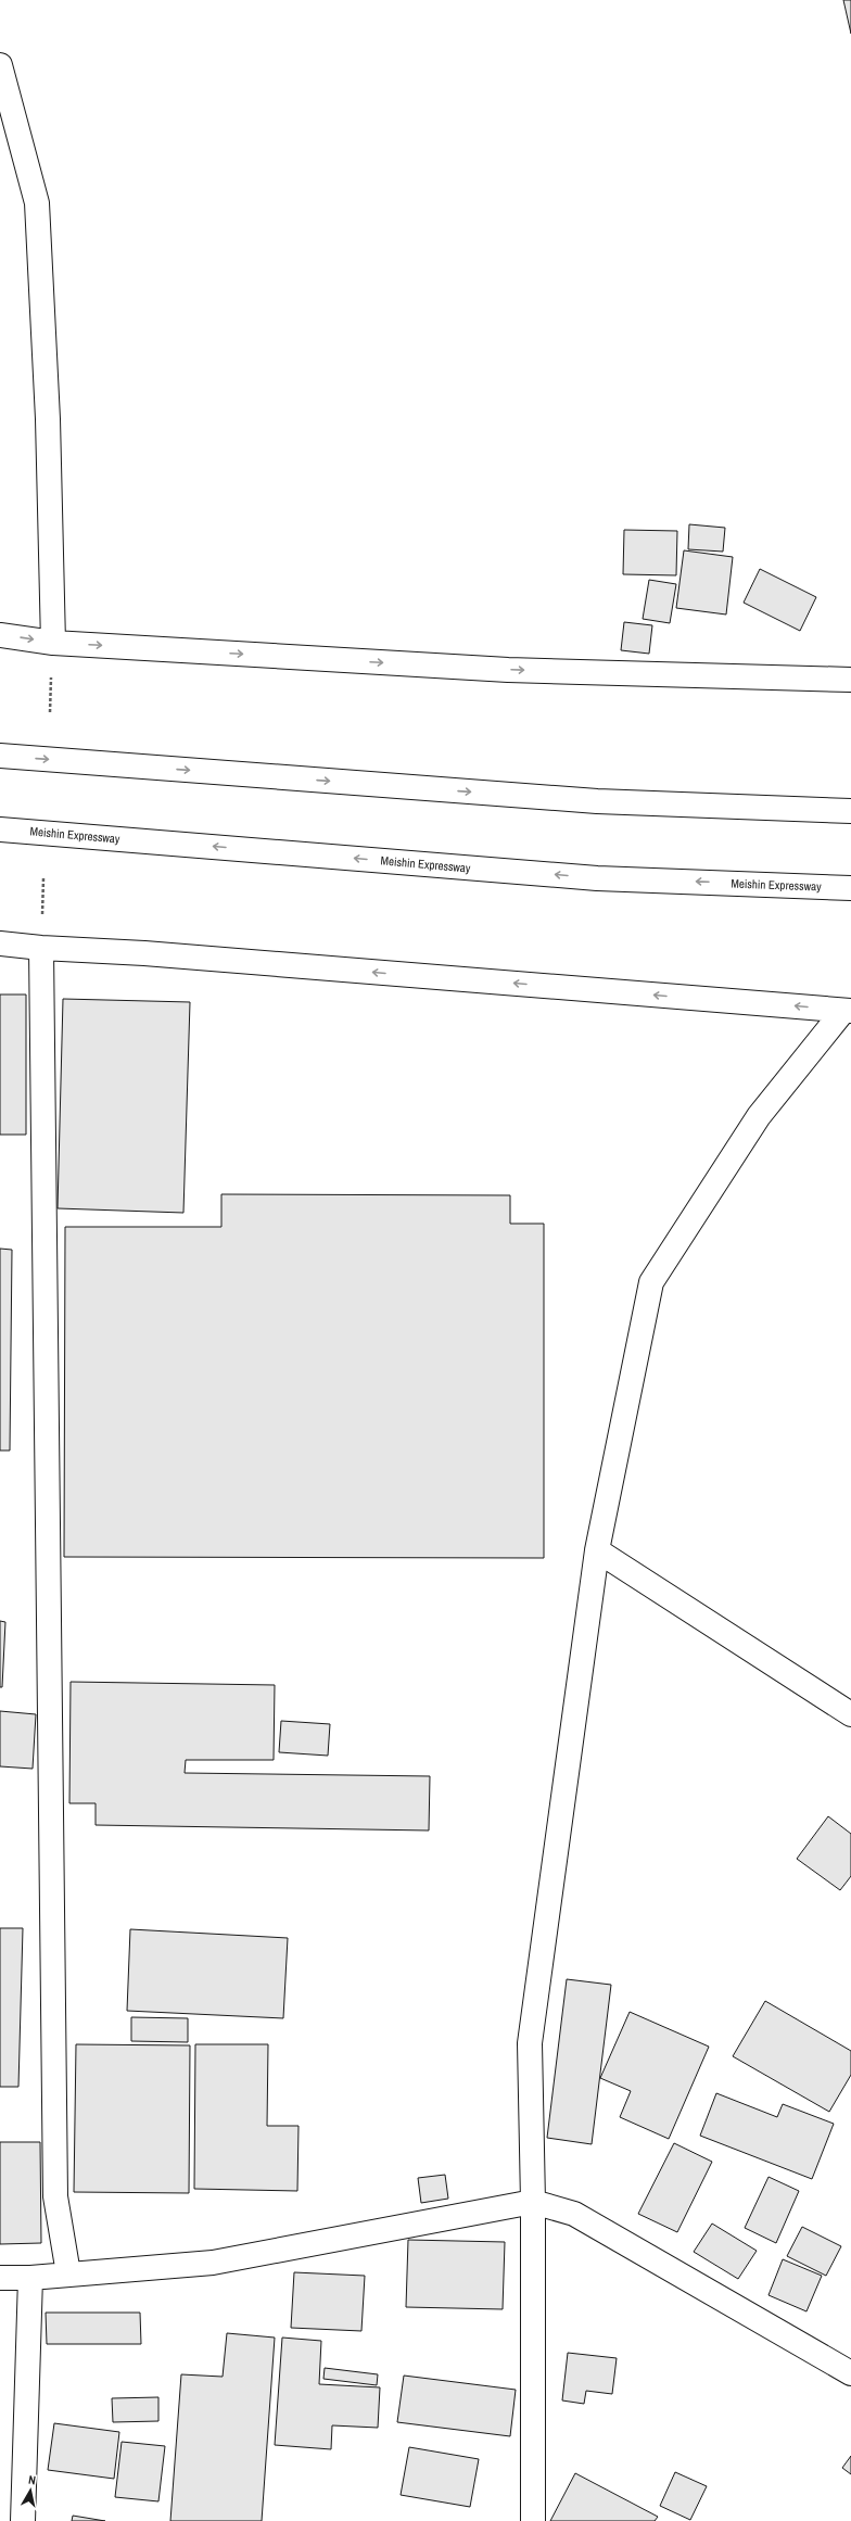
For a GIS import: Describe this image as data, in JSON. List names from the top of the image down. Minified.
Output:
{"streets":{"main road":["Meishin Expressway"]},"north":"top"}
